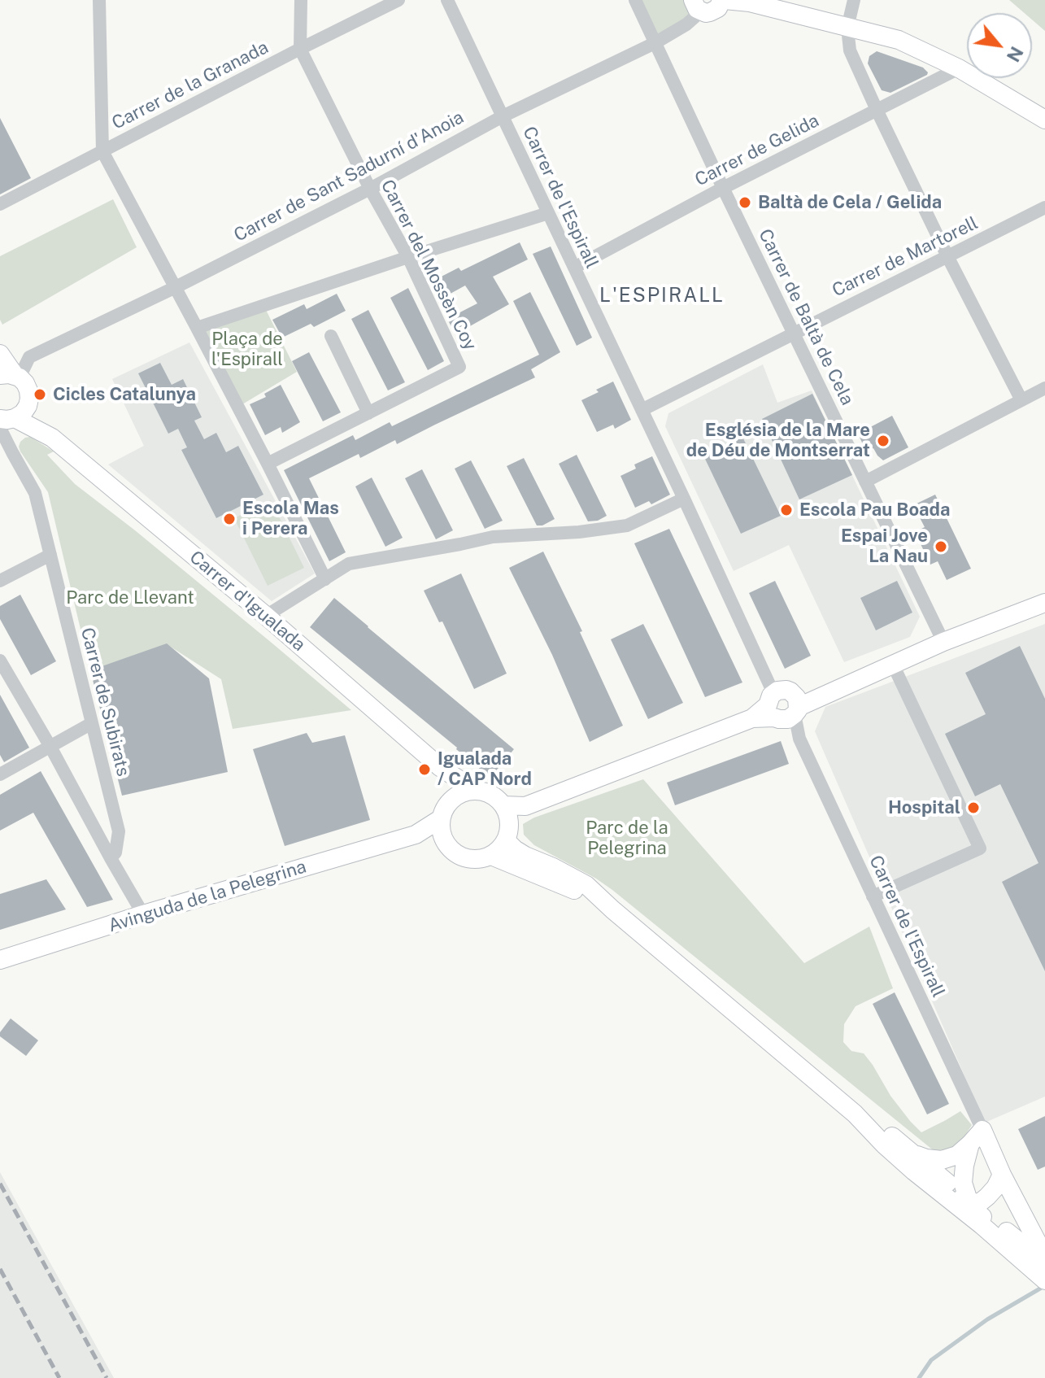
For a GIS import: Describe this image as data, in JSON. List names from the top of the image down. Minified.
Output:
{"streets":{"street":["Carrer de la Granada","Carrer de Gelida","Carrer de Sant Sadurní d'Anoia","Carrer de l'Espirall","Carrer de Martorell","Carrer del Mossèn Coy","Carrer de Baltà de Cela","Carrer d'Igualada","Carrer de Subirats","Avinguda de la Pelegrina"]},"crossings":[["Carrer de la Granada","Carrer del Mossèn Coy"],["Carrer de Gelida","Carrer de l'Espirall"],["Carrer de Gelida","Carrer de Baltà de Cela"],["Carrer de Sant Sadurní d'Anoia","Carrer de l'Espirall"],["Carrer de Sant Sadurní d'Anoia","Carrer del Mossèn Coy"],["Carrer de Sant Sadurní d'Anoia","Carrer de Baltà de Cela"],["Carrer de l'Espirall","Carrer de Martorell"],["Carrer de Martorell","Carrer de Baltà de Cela"],["Carrer d'Igualada","Carrer de Subirats"],["Carrer d'Igualada","Avinguda de la Pelegrina"]],"districts":["L'ESPIRALL"],"parks":["Plaça de l'Espirall","Parc de Llevant","Parc de la Pelegrina"],"places":["Baltà de Cela / Gelida","Cicles Catalunya","Església de la Mare de Déu de Montserrat","Escola Pau Boada","Escola Mas i Perera","Espai Jove La Nau","Igualada / CAP Nord","Hospital"],"north":"bottom right"}
